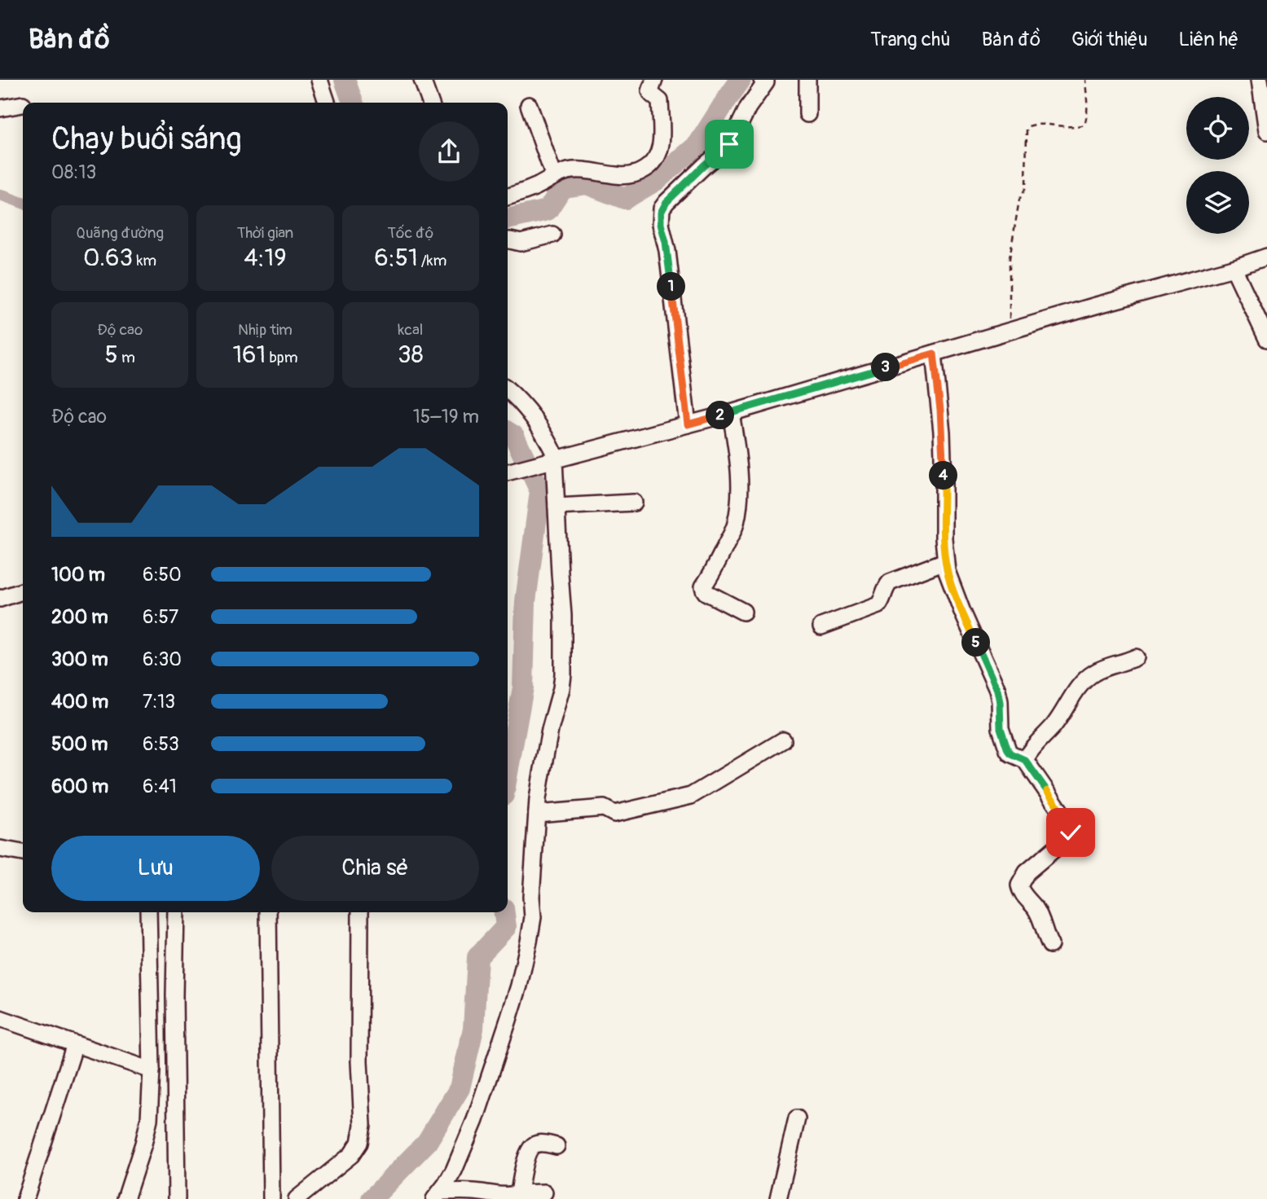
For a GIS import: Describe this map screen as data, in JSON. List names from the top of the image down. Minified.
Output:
{"page":{"header":"Bản đồ","nav":["Trang chủ","Bản đồ","Giới thiệu","Liên hệ"],"heading":["Chạy buổi sáng","08:13"],"stats":[["Quãng đường","0.63 km"],["Thời gian","4:19"],["Tốc độ","6:51 /km"],["Độ cao","5 m"],["Nhịp tim","161 bpm"],["kcal","38"]],"pins":["1","3","2","4","5"],"chart":["Độ cao","15–19 m"],"list":[{"name":"100 m","note":"6:50"},{"name":"200 m","note":"6:57"},{"name":"300 m","note":"6:30"},{"name":"400 m","note":"7:13"},{"name":"500 m","note":"6:53"},{"name":"600 m","note":"6:41"}],"buttons":["Lưu","Chia sẻ"]}}
